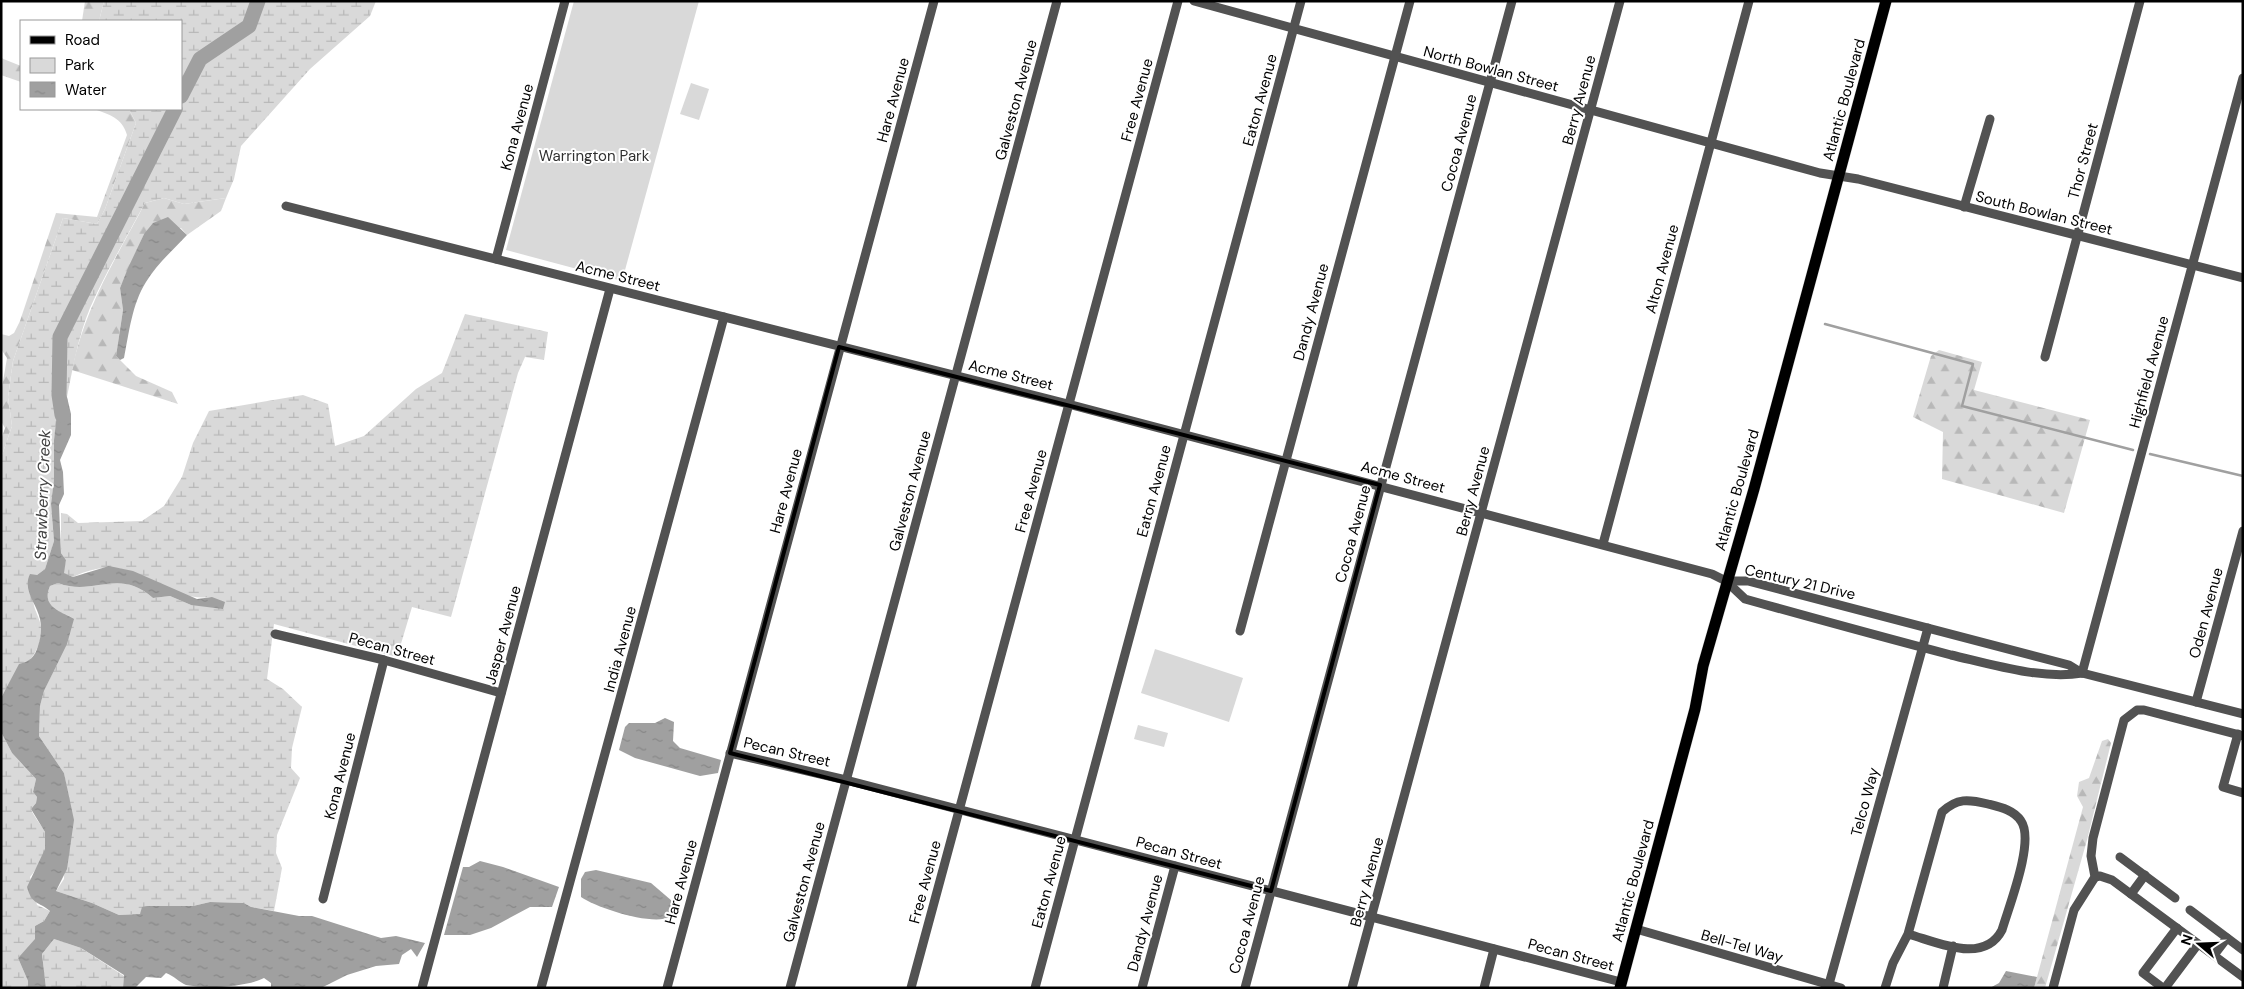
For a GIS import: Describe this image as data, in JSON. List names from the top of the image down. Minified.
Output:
{"streets":{"main road":["Atlantic Boulevard"],"street":["North Bowlan Street","Hare Avenue","Galveston Avenue","Free Avenue","Eaton Avenue","Berry Avenue","Kona Avenue","Cocoa Avenue","Thor Street","South Bowlan Street","Alton Avenue","Acme Street","Dandy Avenue","Highfield Avenue","Century 21 Drive","Oden Avenue","Jasper Avenue","Pecan Street","India Avenue","Telco Way","Bell-Tel Way"]},"crossings":[["North Bowlan Street","Eaton Avenue"],["North Bowlan Street","Berry Avenue"],["North Bowlan Street","Atlantic Boulevard"],["North Bowlan Street","Cocoa Avenue"],["North Bowlan Street","South Bowlan Street"],["North Bowlan Street","Alton Avenue"],["North Bowlan Street","Dandy Avenue"],["Hare Avenue","Acme Street"],["Hare Avenue","Pecan Street"],["Galveston Avenue","Acme Street"],["Galveston Avenue","Pecan Street"],["Free Avenue","Acme Street"],["Free Avenue","Pecan Street"],["Eaton Avenue","Acme Street"],["Eaton Avenue","Pecan Street"],["Berry Avenue","Acme Street"],["Berry Avenue","Pecan Street"],["Atlantic Boulevard","South Bowlan Street"],["Atlantic Boulevard","Acme Street"],["Atlantic Boulevard","Century 21 Drive"],["Atlantic Boulevard","Pecan Street"],["Atlantic Boulevard","Bell-Tel Way"],["Kona Avenue","Acme Street"],["Kona Avenue","Pecan Street"],["Cocoa Avenue","Acme Street"],["Cocoa Avenue","Pecan Street"],["Thor Street","South Bowlan Street"],["South Bowlan Street","Highfield Avenue"],["Alton Avenue","Acme Street"],["Acme Street","Dandy Avenue"],["Acme Street","Century 21 Drive"],["Acme Street","Jasper Avenue"],["Acme Street","India Avenue"],["Dandy Avenue","Pecan Street"],["Highfield Avenue","Century 21 Drive"],["Century 21 Drive","Oden Avenue"],["Century 21 Drive","Telco Way"],["Jasper Avenue","Pecan Street"],["Telco Way","Bell-Tel Way"]],"water":["Strawberry Creek"],"parks":["Warrington Park"],"legend":["Road","Park","Water"],"north":"left"}
